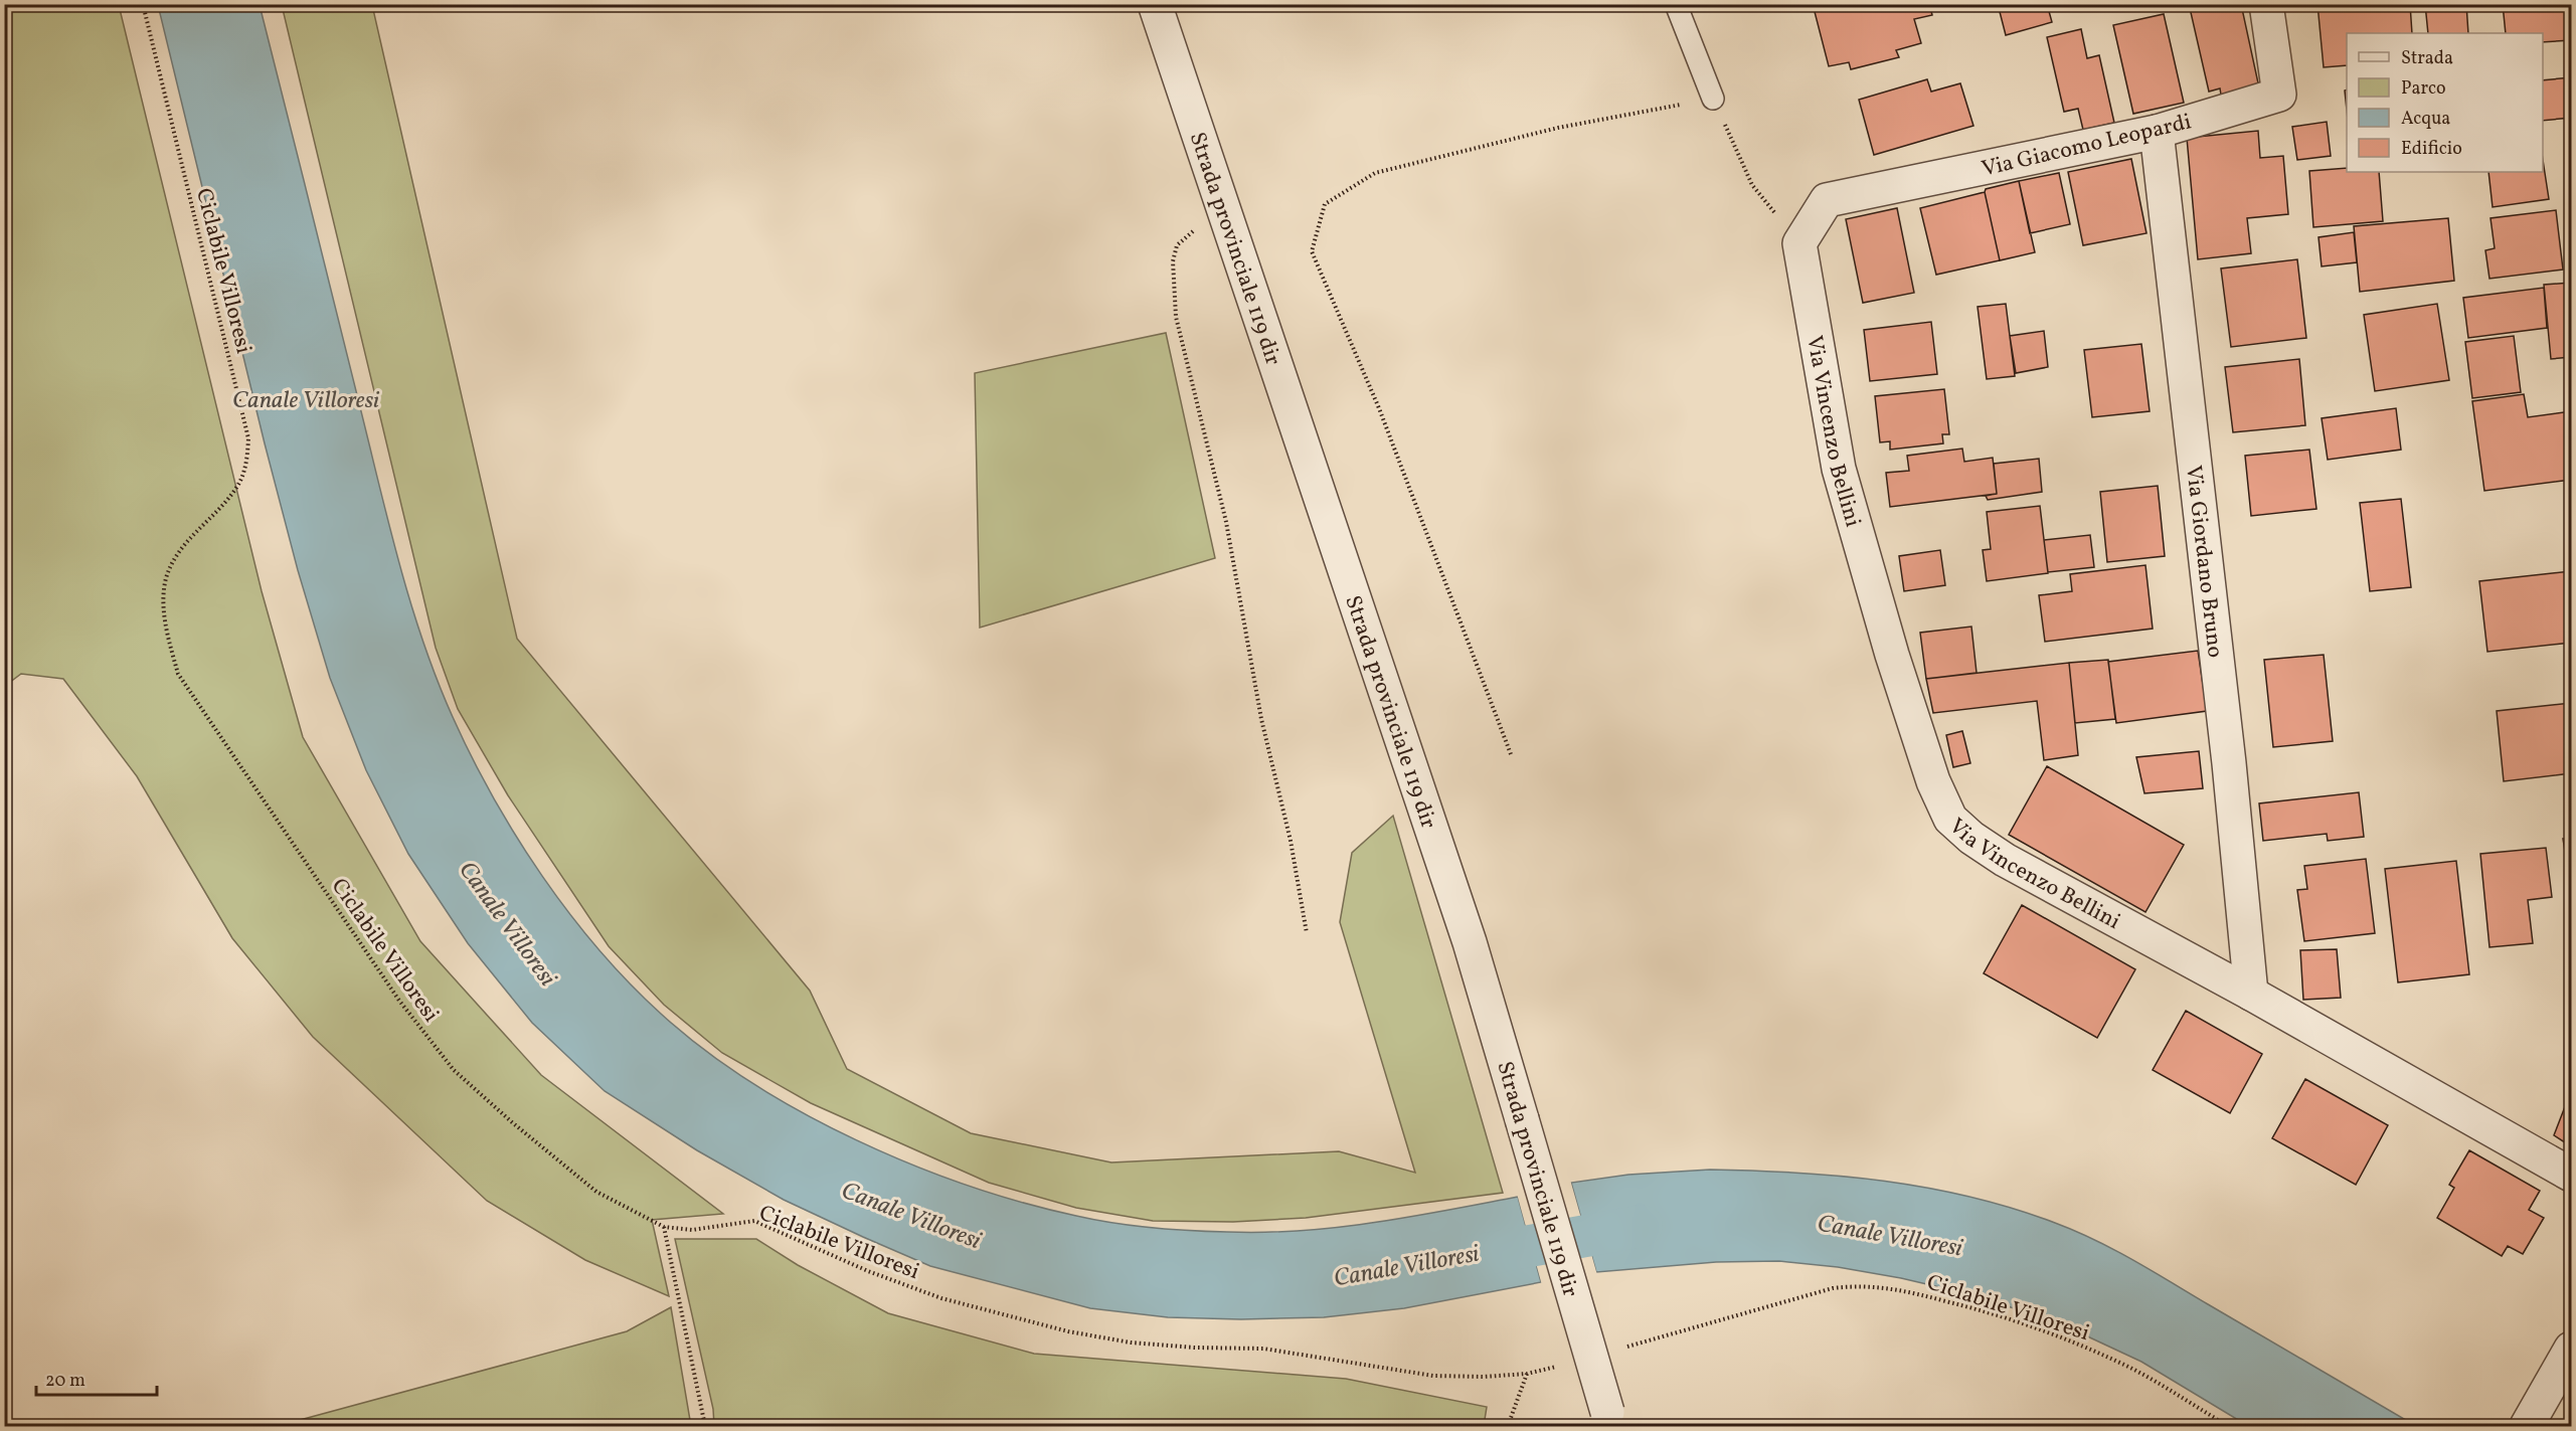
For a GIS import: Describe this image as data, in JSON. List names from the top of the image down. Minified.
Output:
{"streets":{"street":["Via Giacomo Leopardi","Strada provinciale 119 dir","Via Vincenzo Bellini","Via Giordano Bruno"],"path":["Ciclabile Villoresi"]},"crossings":[["Via Giacomo Leopardi","Via Vincenzo Bellini"],["Via Giacomo Leopardi","Via Giordano Bruno"],["Via Vincenzo Bellini","Via Giordano Bruno"]],"water":["Canale Villoresi"],"legend":["Strada","Parco","Acqua","Edificio"],"scale_bar":"20 m"}
